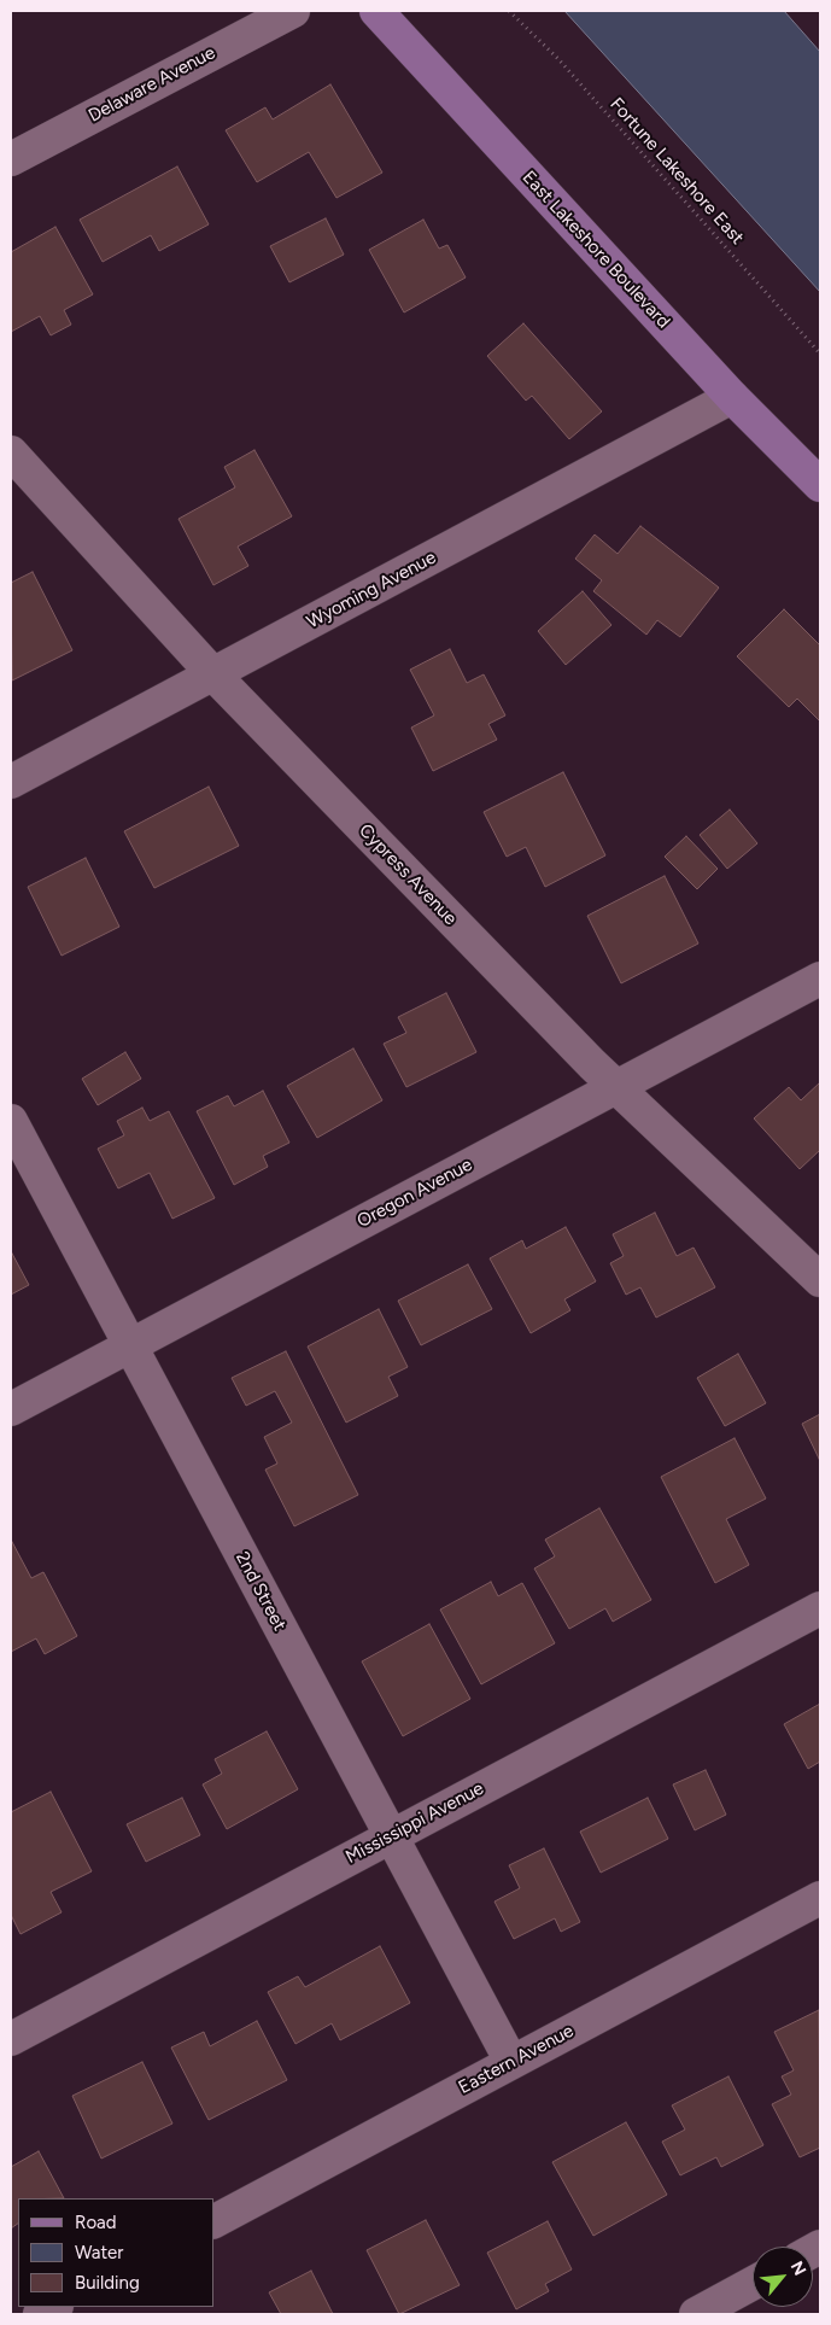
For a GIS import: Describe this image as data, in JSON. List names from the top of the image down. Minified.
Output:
{"streets":{"street":["Delaware Avenue","East Lakeshore Boulevard","Wyoming Avenue","Cypress Avenue","Oregon Avenue","2nd Street","Mississippi Avenue","Eastern Avenue"],"path":["Fortune Lakeshore East"]},"crossings":[["East Lakeshore Boulevard","Wyoming Avenue"],["Wyoming Avenue","Cypress Avenue"],["Cypress Avenue","Oregon Avenue"],["Oregon Avenue","2nd Street"],["2nd Street","Mississippi Avenue"],["2nd Street","Eastern Avenue"]],"legend":["Road","Water","Building"],"north":"top right"}
